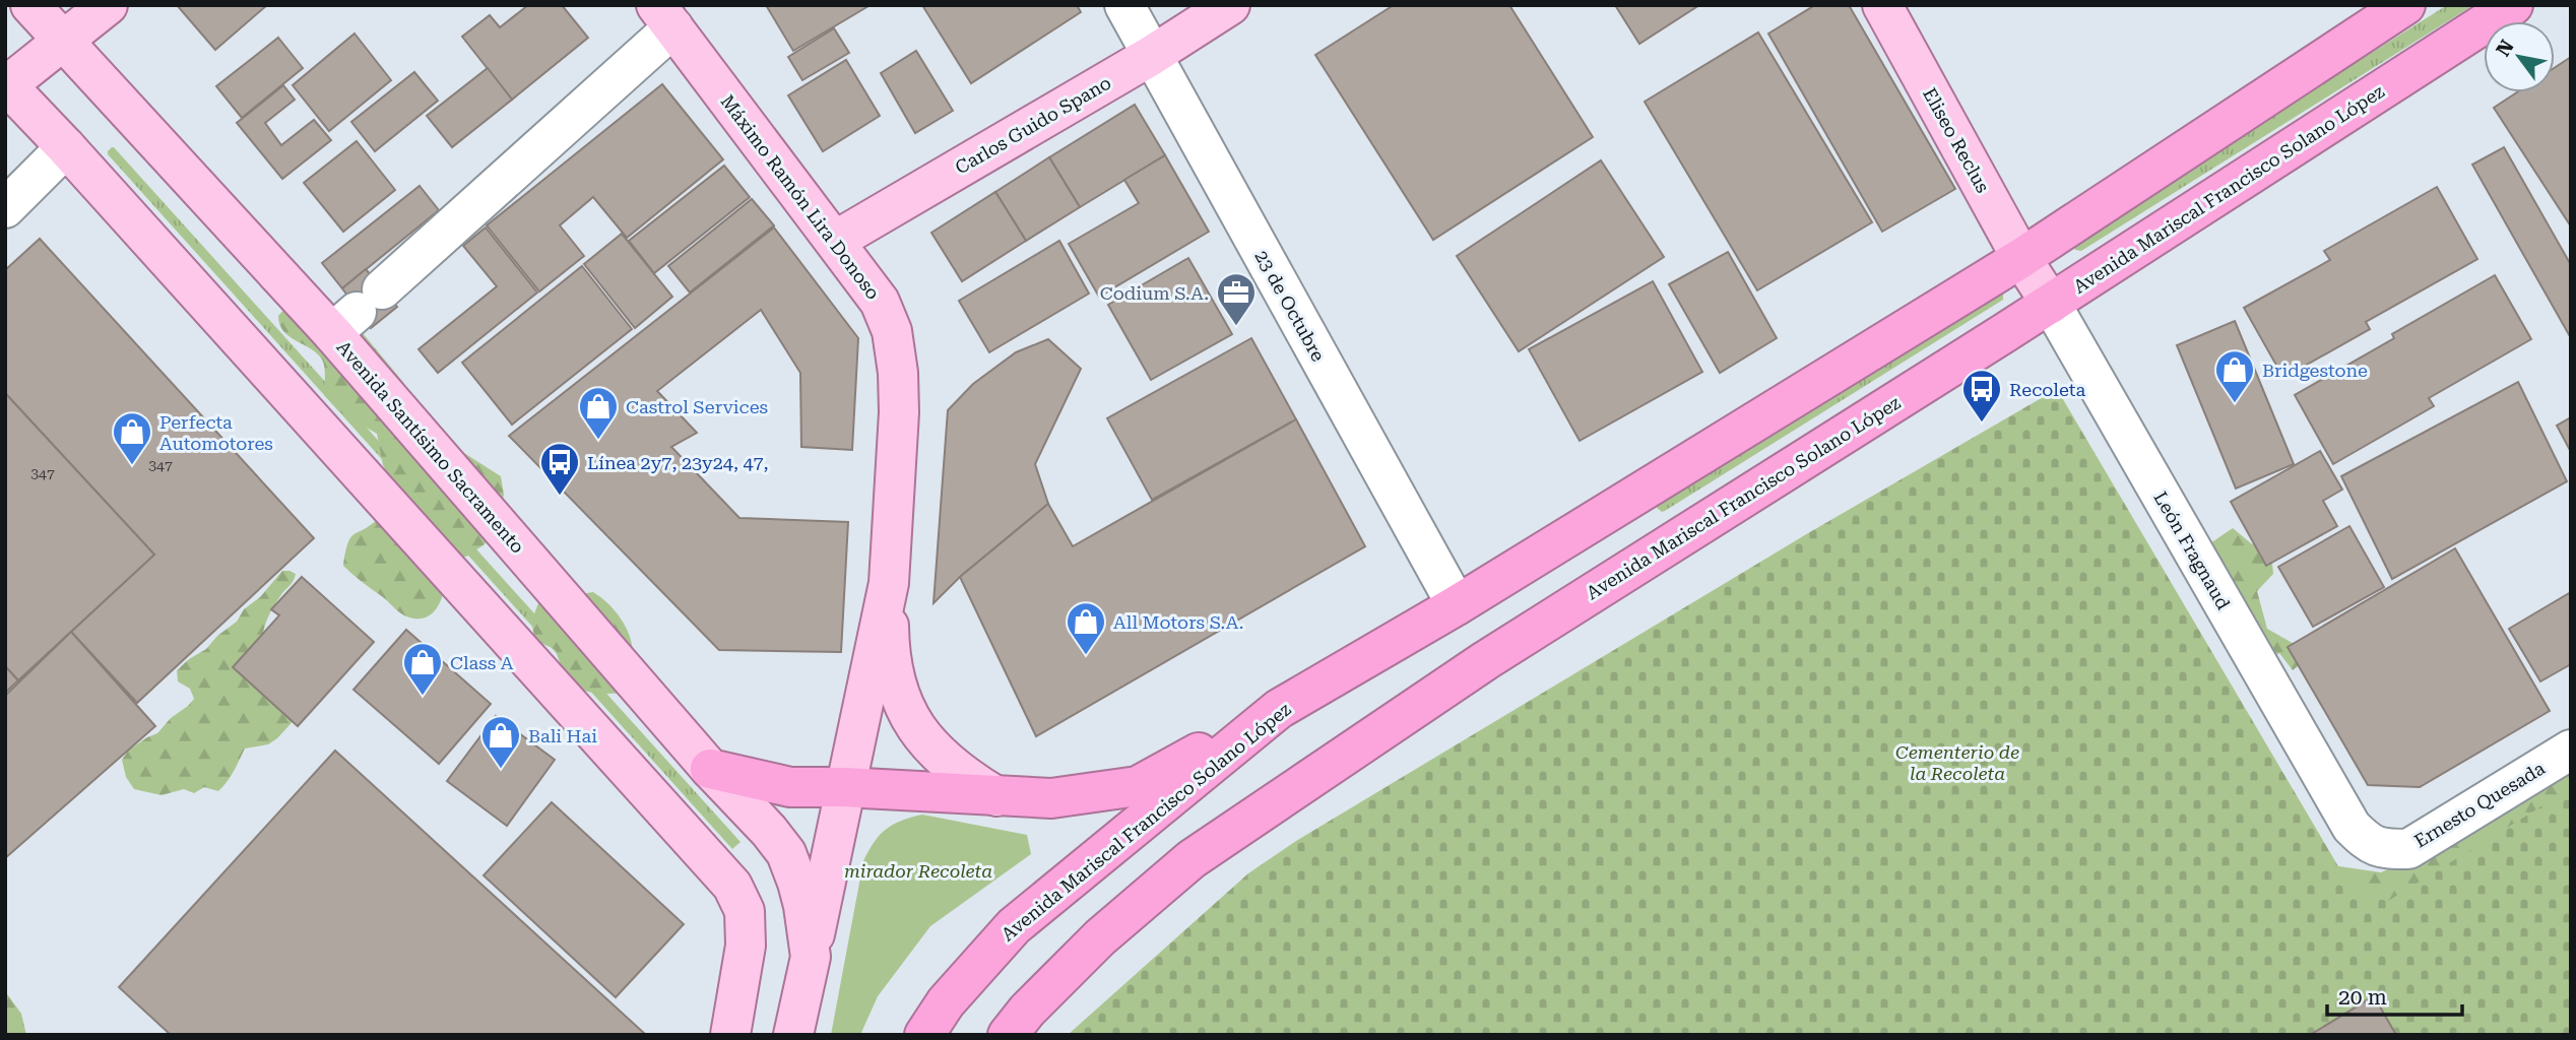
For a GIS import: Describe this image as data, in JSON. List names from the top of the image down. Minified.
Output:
{"streets":{"highway":["Avenida Mariscal Francisco Solano López"],"main road":["Carlos Guido Spano","Eliseo Reclus","Máximo Ramón Lira Donoso","Avenida Santísimo Sacramento"],"street":["23 de Octubre","León Fragnaud","Ernesto Quesada"]},"crossings":[["Carlos Guido Spano","Máximo Ramón Lira Donoso"],["Carlos Guido Spano","23 de Octubre"],["Eliseo Reclus","Avenida Mariscal Francisco Solano López"],["Eliseo Reclus","León Fragnaud"],["Avenida Mariscal Francisco Solano López","23 de Octubre"],["Avenida Mariscal Francisco Solano López","León Fragnaud"],["Máximo Ramón Lira Donoso","Avenida Santísimo Sacramento"],["León Fragnaud","Ernesto Quesada"]],"parks":["Cementerio de la Recoleta","mirador Recoleta"],"places":{"office":["Codium S.A."],"shop":["Bridgestone","Castrol Services","Perfecta Automotores","All Motors S.A.","Class A","Bali Hai"],"bus stop":["Recoleta","Línea 2y7, 23y24, 47,"]},"house_numbers":["347","347"],"scale_bar":"20 m","north":"top left"}
